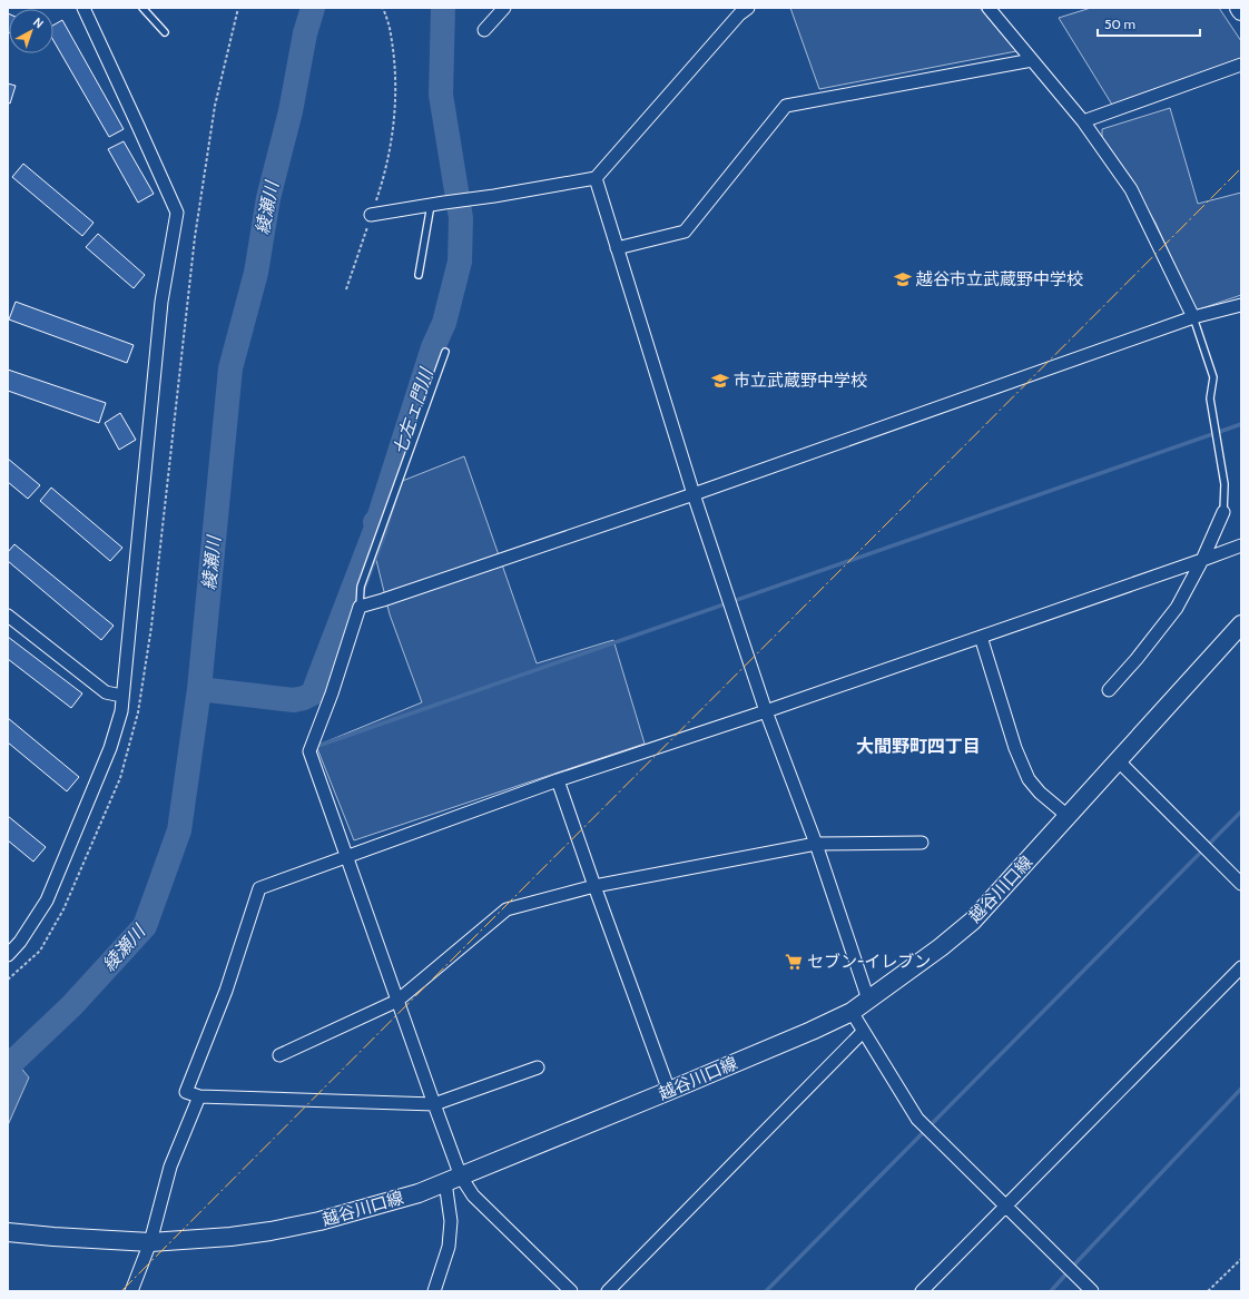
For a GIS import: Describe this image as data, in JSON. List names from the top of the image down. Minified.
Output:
{"streets":{"main road":["越谷川口線"]},"districts":["大間野町四丁目"],"water":["綾瀬川","七左ェ門川"],"places":{"school or university":["越谷市立武蔵野中学校","市立武蔵野中学校"],"supermarket":["セブン-イレブン"]},"scale_bar":"50 m","north":"top right"}
